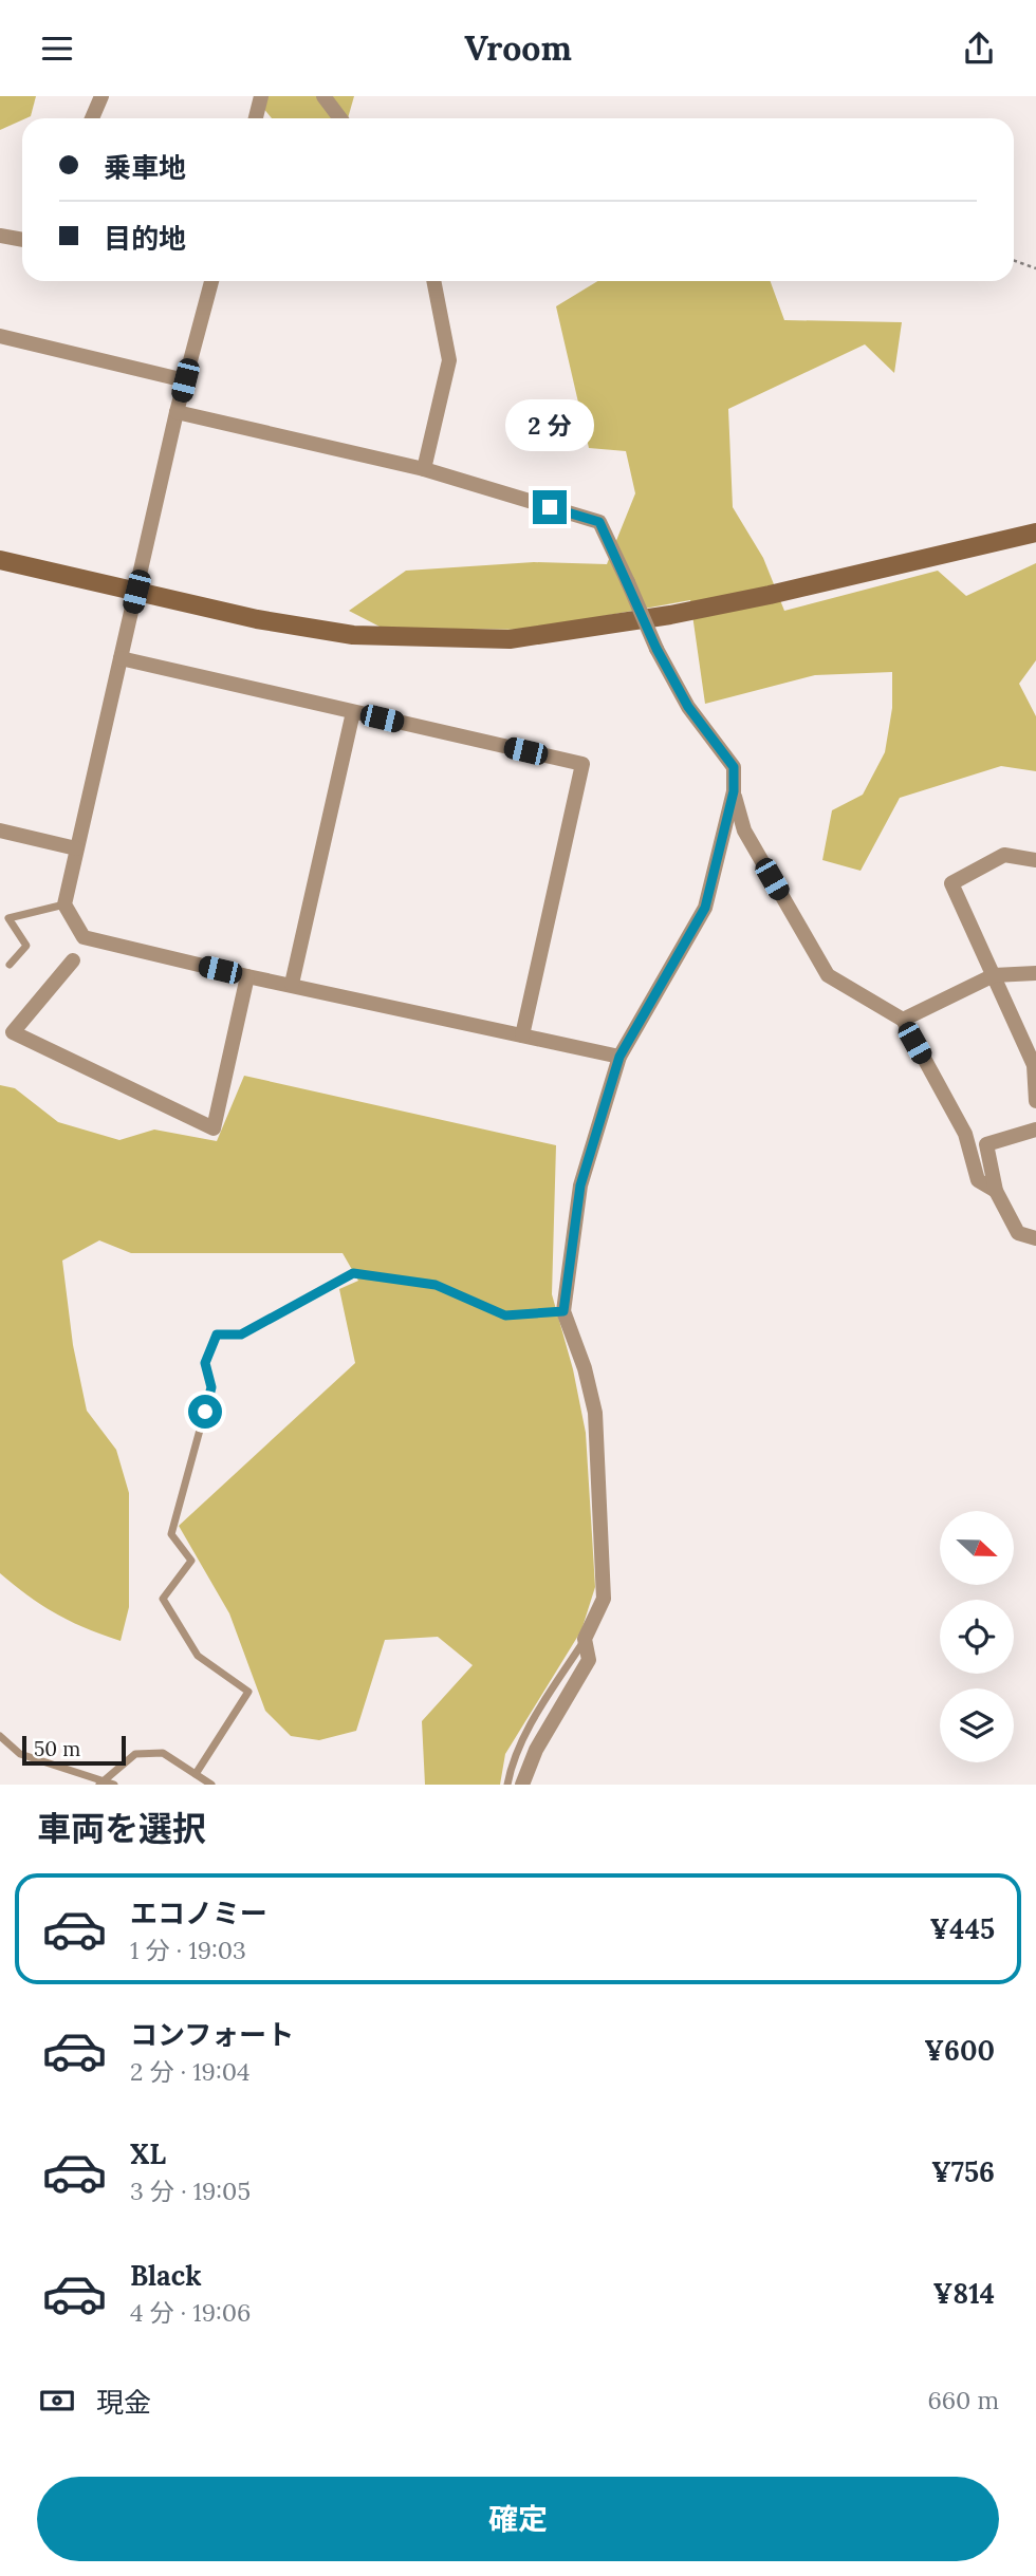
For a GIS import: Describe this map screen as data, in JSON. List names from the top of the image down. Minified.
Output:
{"scale_bar":"50 m","north":"right","page":{"header":"Vroom","banner":["乗車地","目的地"],"bubble":"2 分","scale":"50 m","heading":"車両を選択","list":[{"name":"エコノミー","note":"1 分 · 19:03","value":"¥445"},{"name":"コンフォート","note":"2 分 · 19:04","value":"¥600"},{"name":"XL","note":"3 分 · 19:05","value":"¥756"},{"name":"Black","note":"4 分 · 19:06","value":"¥814"}],"pay":["現金","660 m"],"buttons":"確定"}}
